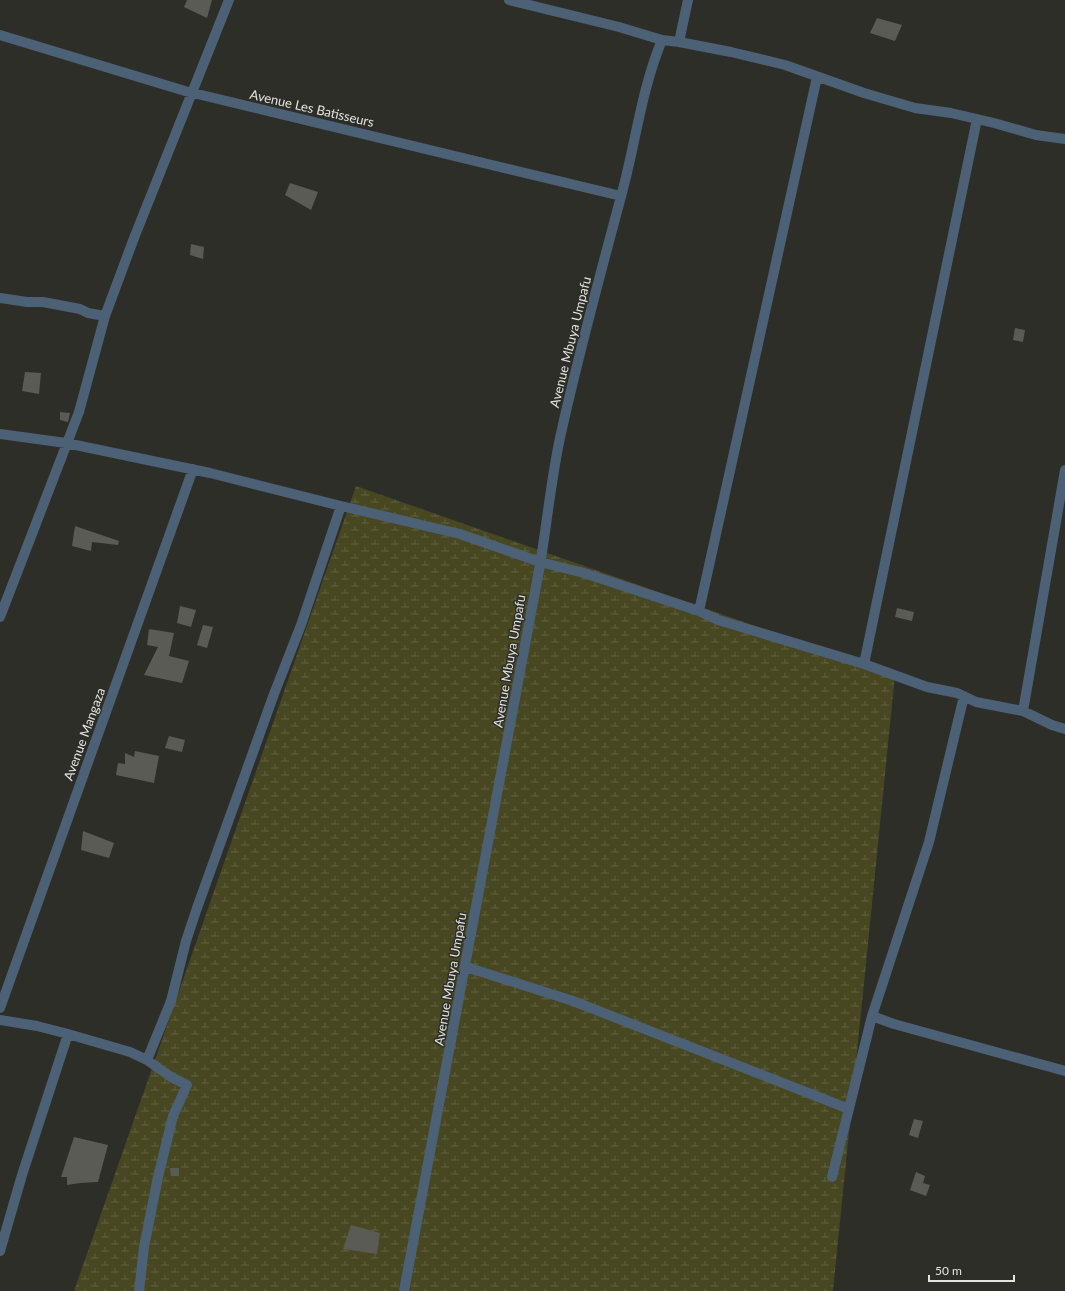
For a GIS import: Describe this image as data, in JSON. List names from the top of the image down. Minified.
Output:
{"streets":{"street":["Avenue Les Batisseurs","Avenue Mbuya Umpafu","Avenue Mangaza"]},"crossings":[["Avenue Les Batisseurs","Avenue Mbuya Umpafu"]],"scale_bar":"50 m"}
